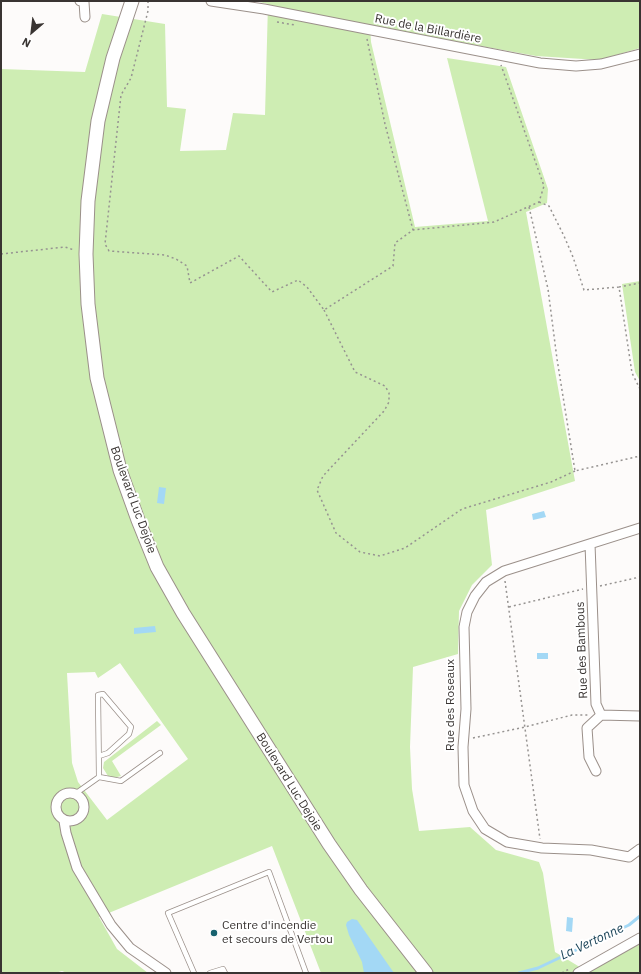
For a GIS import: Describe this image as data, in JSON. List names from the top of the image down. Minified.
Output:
{"streets":{"main road":["Boulevard Luc Dejoie"],"street":["Rue de la Billardière","Rue des Bambous","Rue des Roseaux"]},"crossings":[["Rue des Bambous","Rue des Roseaux"]],"water":["La Vertonne"],"places":["Centre d'incendie et secours de Vertou"],"north":"bottom left"}
